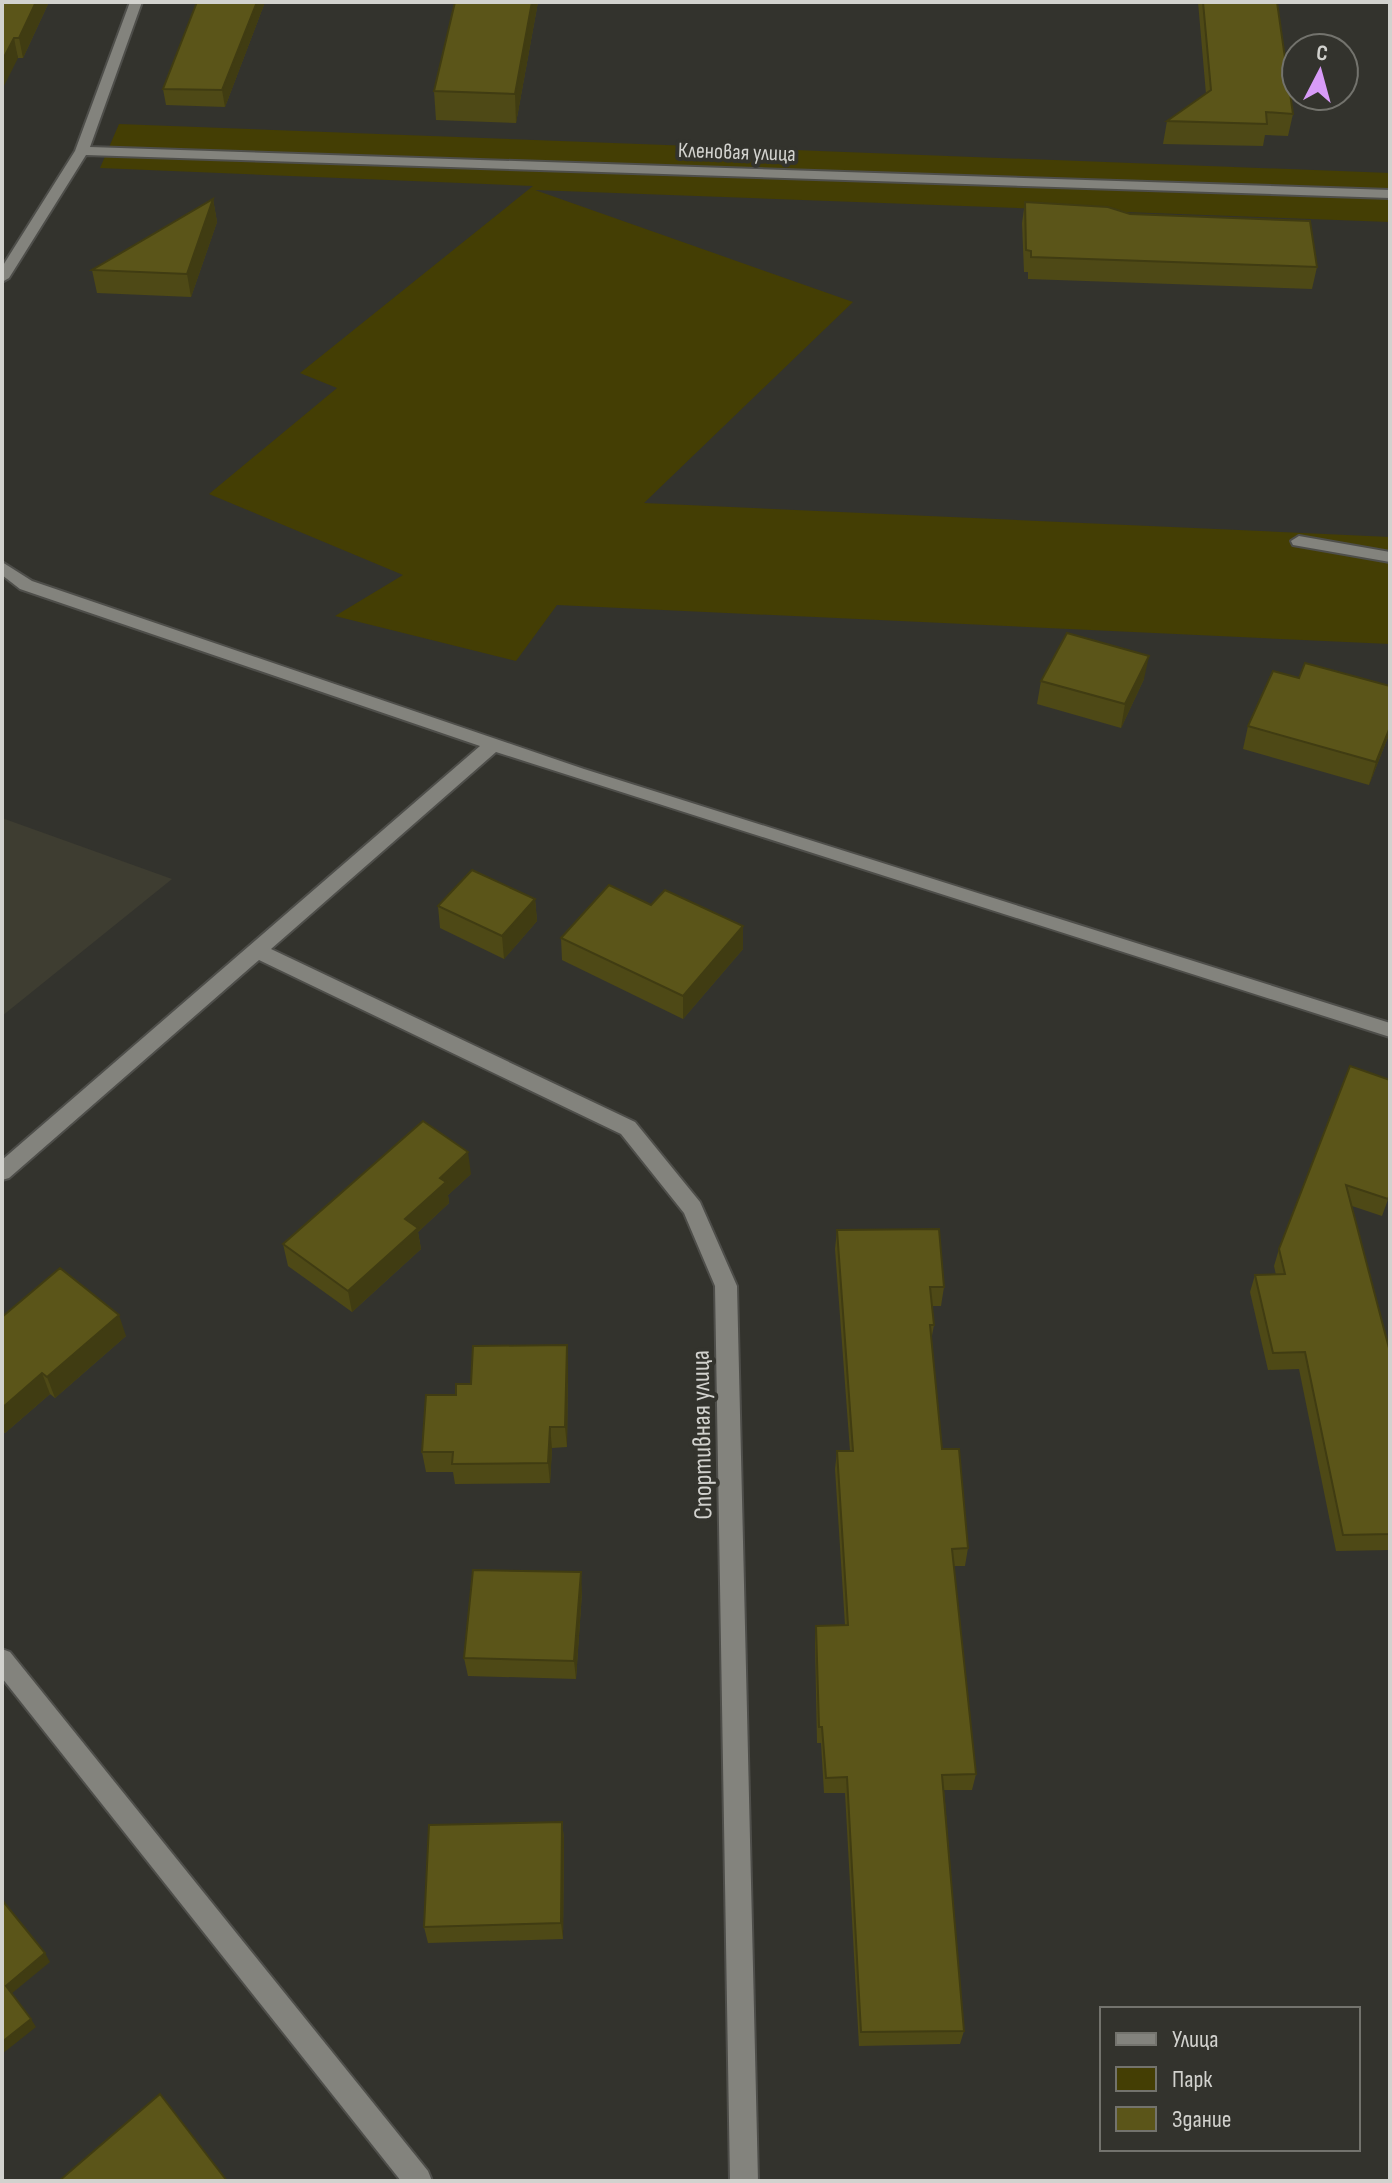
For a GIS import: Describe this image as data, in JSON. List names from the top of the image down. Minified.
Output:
{"streets":{"street":["Кленовая улица","Спортивная улица"]},"legend":["Улица","Парк","Здание"],"north":"top"}
